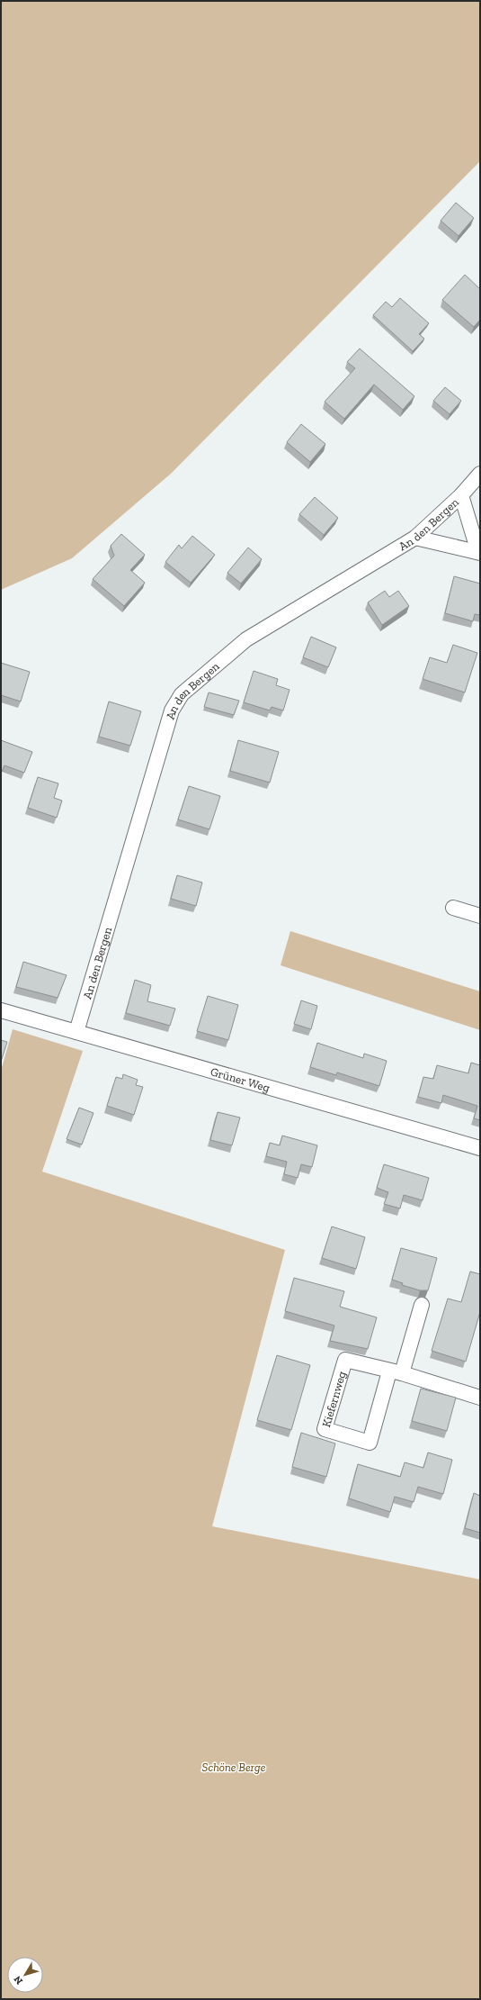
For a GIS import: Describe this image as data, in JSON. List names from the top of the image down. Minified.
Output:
{"streets":{"street":["An den Bergen","Grüner Weg","Kiefernweg"]},"crossings":[["An den Bergen","Grüner Weg"]],"parks":["Schöne Berge"],"north":"bottom left"}
